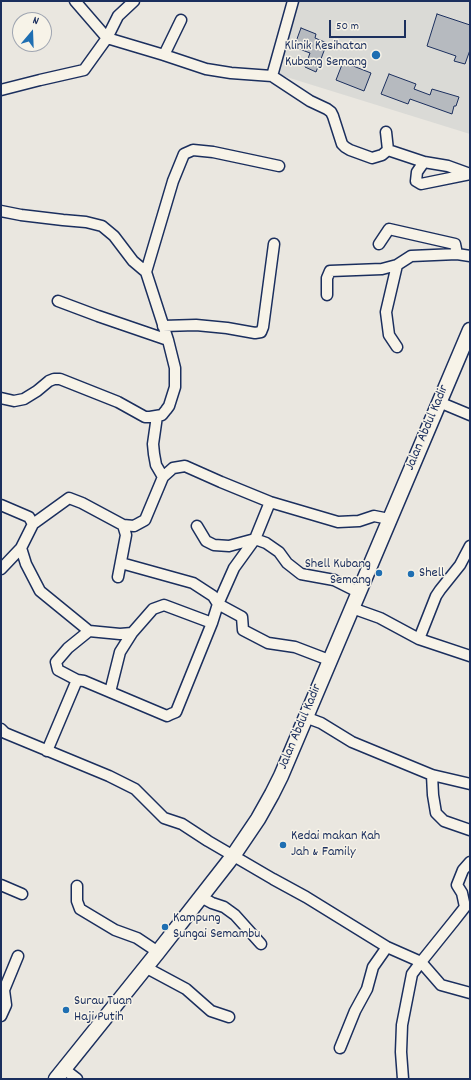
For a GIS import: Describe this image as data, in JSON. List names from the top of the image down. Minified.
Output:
{"streets":{"main road":["Jalan Abdul Kadir"]},"places":["Klinik Kesihatan Kubang Semang","Shell Kubang Semang","Shell","Kedai makan Kah Jah & Family","Kampung Sungai Semambu","Surau Tuan Haji Putih"],"scale_bar":"50 m","north":"top"}
